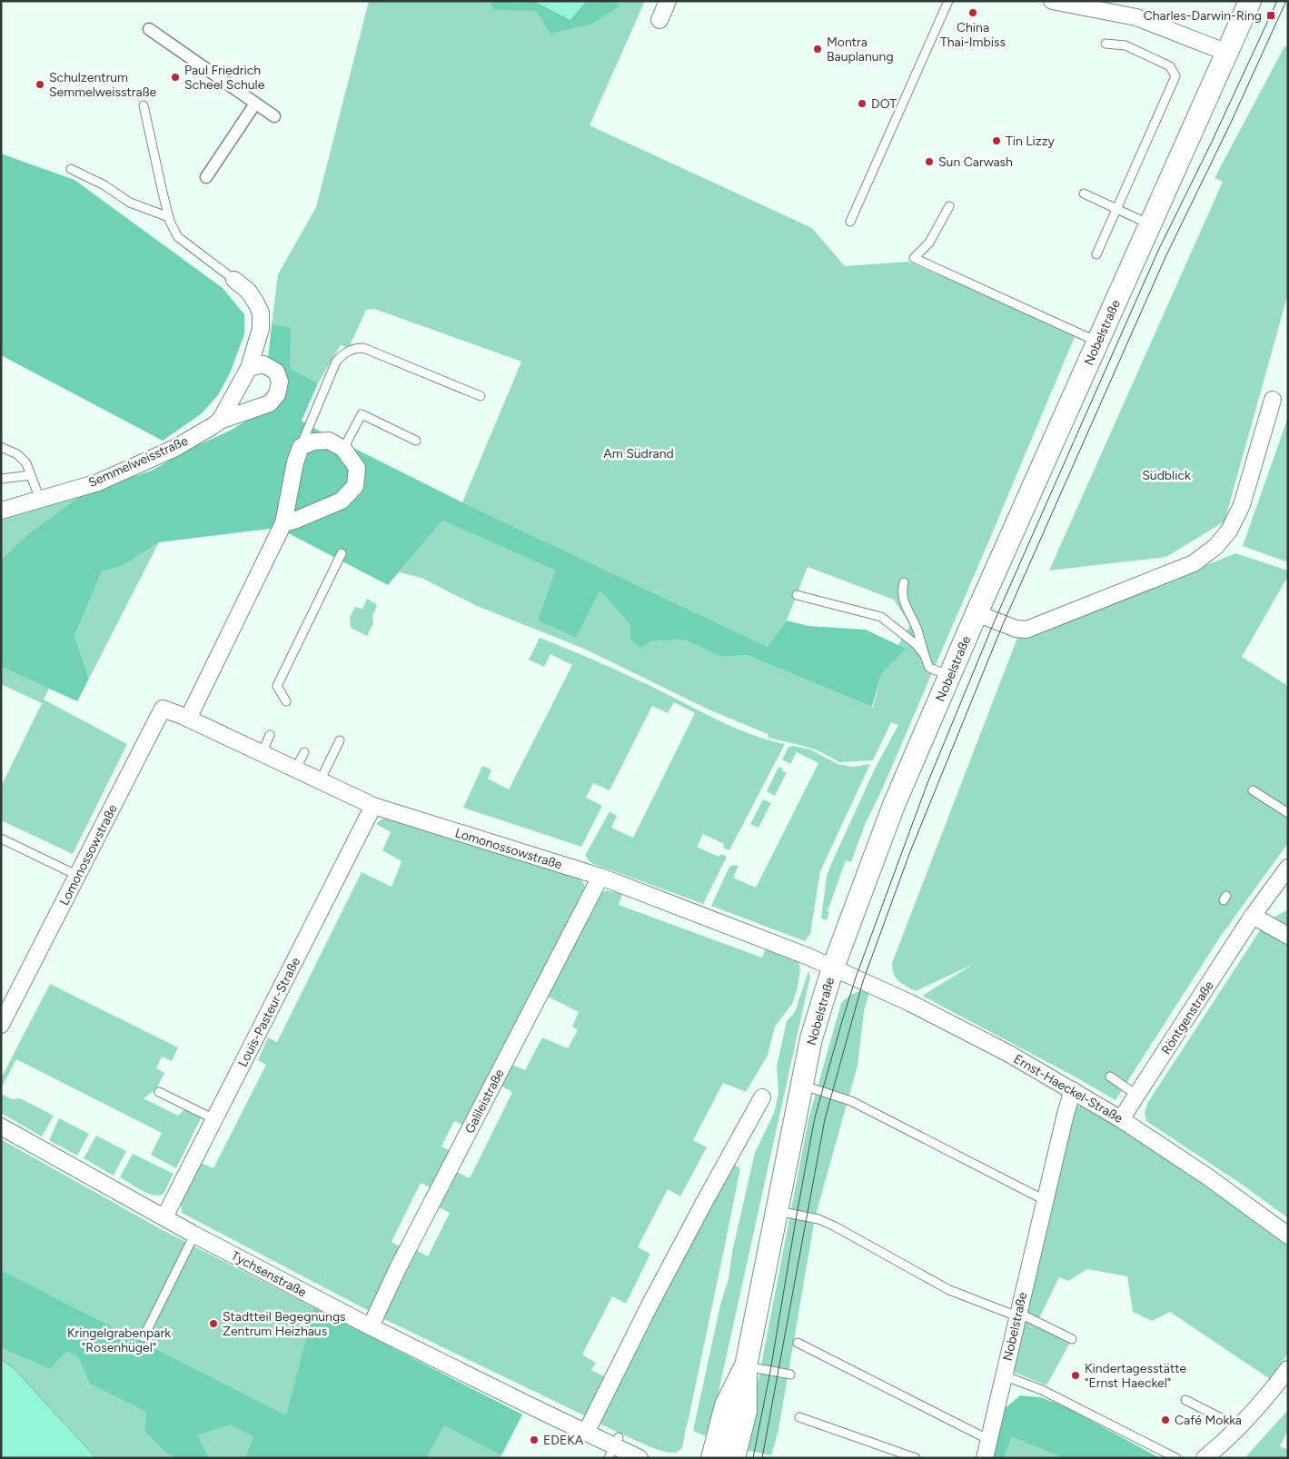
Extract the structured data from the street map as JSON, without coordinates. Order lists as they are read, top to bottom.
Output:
{
  "streets": {
    "main road": ["Nobelstraße"],
    "street": [
      "Semmelweisstraße",
      "Lomonossowstraße",
      "Louis-Pasteur-Straße",
      "Röntgenstraße",
      "Ernst-Haeckel-Straße",
      "Galileistraße",
      "Tychsenstraße"
    ]
  },
  "crossings": [
    ["Nobelstraße", "Lomonossowstraße"],
    ["Nobelstraße", "Ernst-Haeckel-Straße"],
    ["Lomonossowstraße", "Louis-Pasteur-Straße"],
    ["Lomonossowstraße", "Ernst-Haeckel-Straße"],
    ["Lomonossowstraße", "Galileistraße"],
    ["Louis-Pasteur-Straße", "Tychsenstraße"],
    ["Röntgenstraße", "Ernst-Haeckel-Straße"],
    ["Galileistraße", "Tychsenstraße"]
  ],
  "parks": ["Am Südrand", "Südblick", "Kringelgrabenpark \"Rosenhügel\""],
  "places": {
    "other": [
      "China Thai-Imbiss",
      "Montra Bauplanung",
      "Paul Friedrich Scheel Schule",
      "Schulzentrum Semmelweisstraße",
      "DOT",
      "Tin Lizzy",
      "Sun Carwash",
      "Stadtteil Begegnungs Zentrum Heizhaus",
      "Kindertagesstätte \"Ernst Haeckel\"",
      "Café Mokka",
      "EDEKA"
    ],
    "transit": ["Charles-Darwin-Ring"]
  }
}
